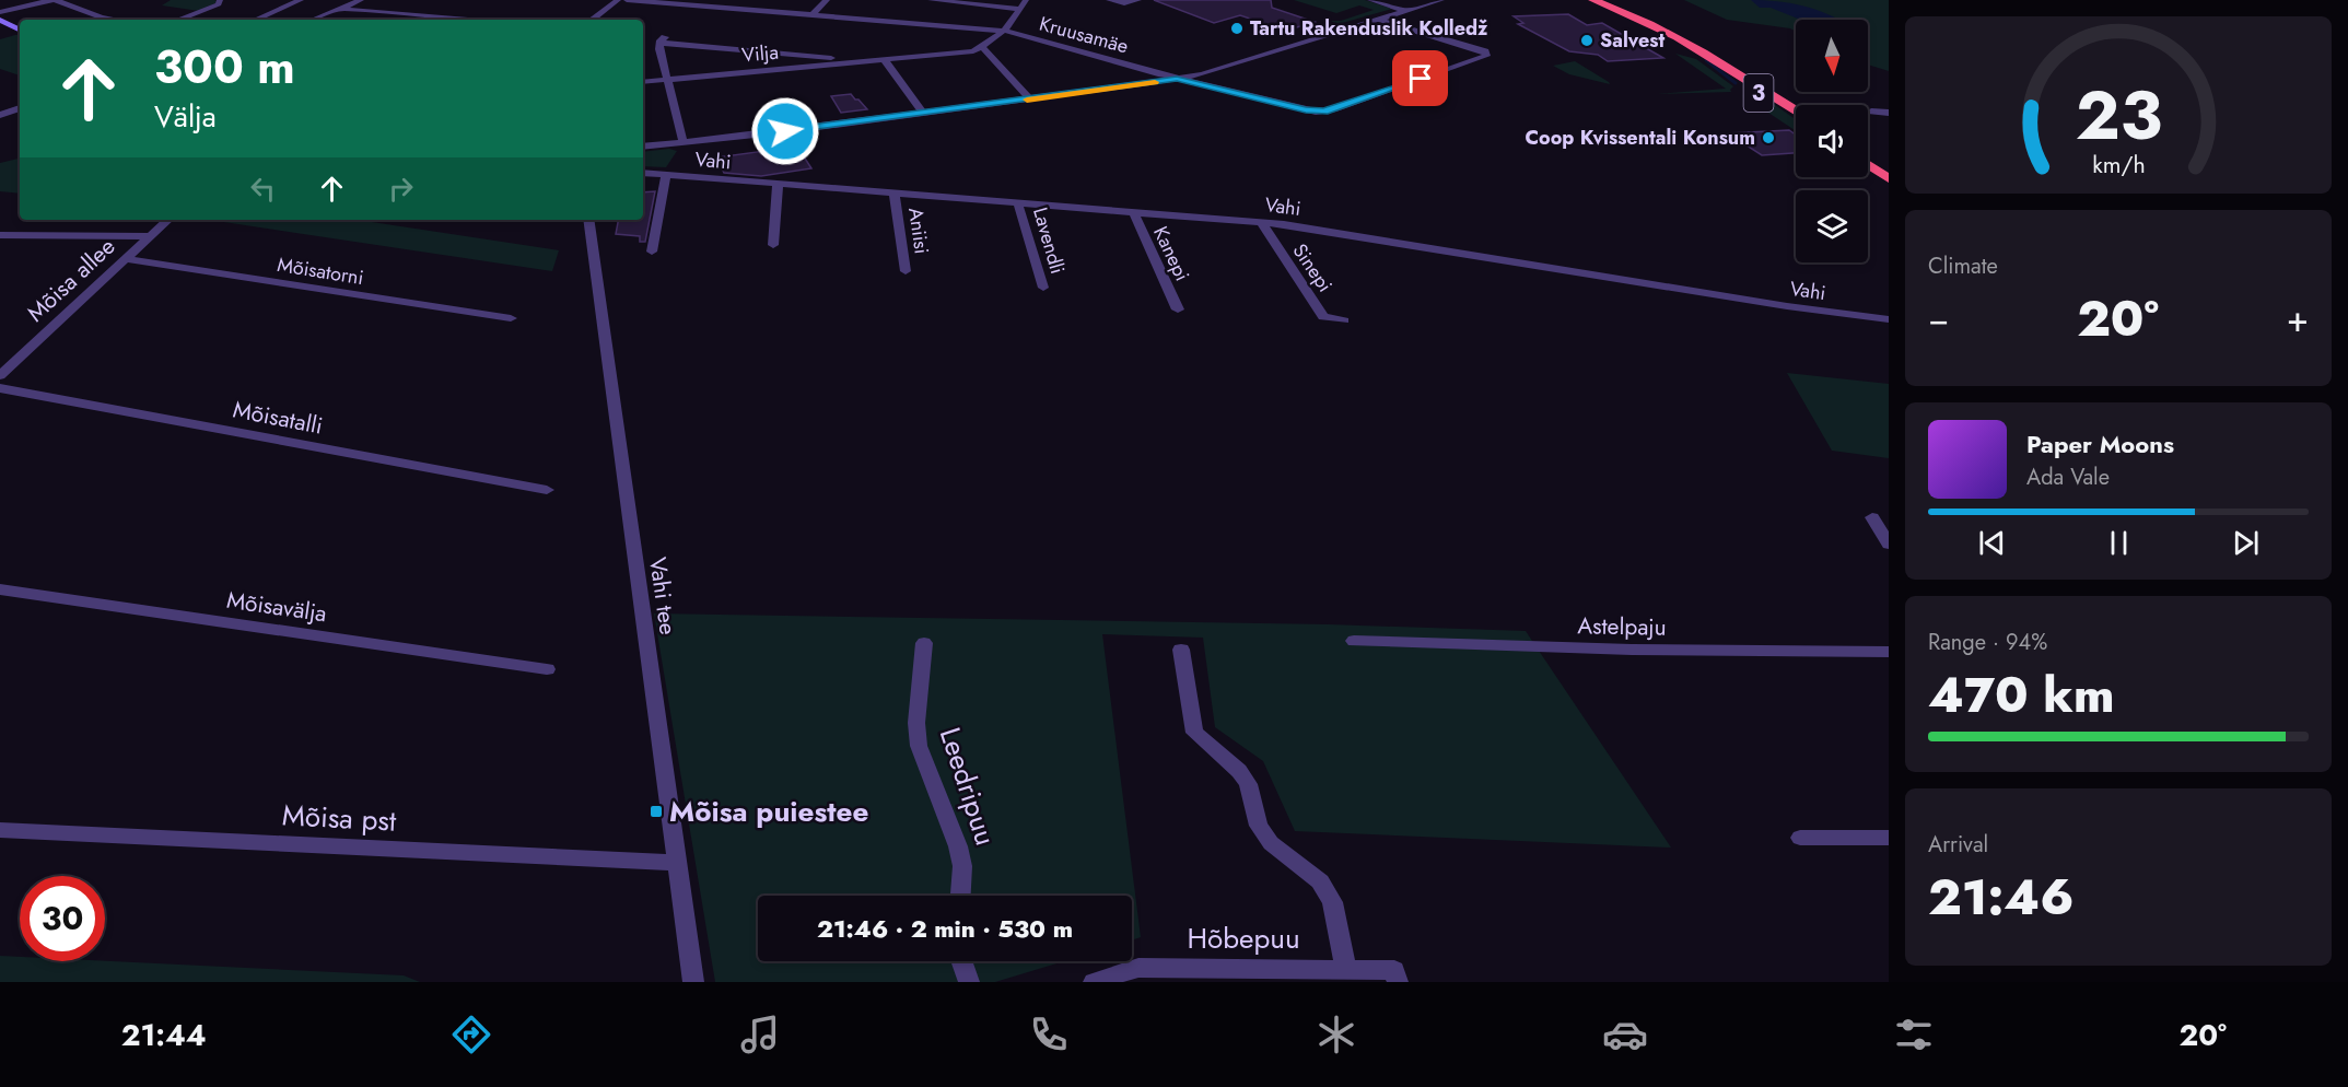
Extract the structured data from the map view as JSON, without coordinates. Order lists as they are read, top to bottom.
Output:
{
  "streets": {
    "highway": ["3"],
    "street": [
      "Kruusamäe",
      "Vilja",
      "Vahi",
      "Aniisi",
      "Lavendli",
      "Kanepi",
      "Sinepi",
      "Mõisatorni",
      "Mõisa allee",
      "Mõisatalli",
      "Vahi tee",
      "Mõisavälja",
      "Astelpaju",
      "Leedripuu",
      "Mõisa pst",
      "Hõbepuu"
    ]
  },
  "crossings": [
    ["Vahi", "Aniisi"],
    ["Vahi", "Lavendli"],
    ["Vahi", "Kanepi"],
    ["Vahi", "Sinepi"],
    ["Mõisatorni", "Mõisa allee"],
    ["Vahi tee", "Mõisa pst"]
  ],
  "places": {
    "other": ["Tartu Rakenduslik Kolledž", "Salvest", "Coop Kvissentali Konsum"],
    "transit": ["Mõisa puiestee"]
  },
  "north": "bottom",
  "page": {
    "turn": ["300 m", "Välja"],
    "tile": [
      "Climate",
      ["Range · 94%", "470 km"],
      ["Arrival", "21:46"]
    ],
    "heat": ["−", "20°", "+"],
    "song": ["Paper Moons", "Ada Vale"],
    "limit": "30",
    "trip": "21:46 · 2 min · 530 m",
    "tabs": ["21:44", "20°"],
    "gauge": ["23", "km/h"]
  }
}
